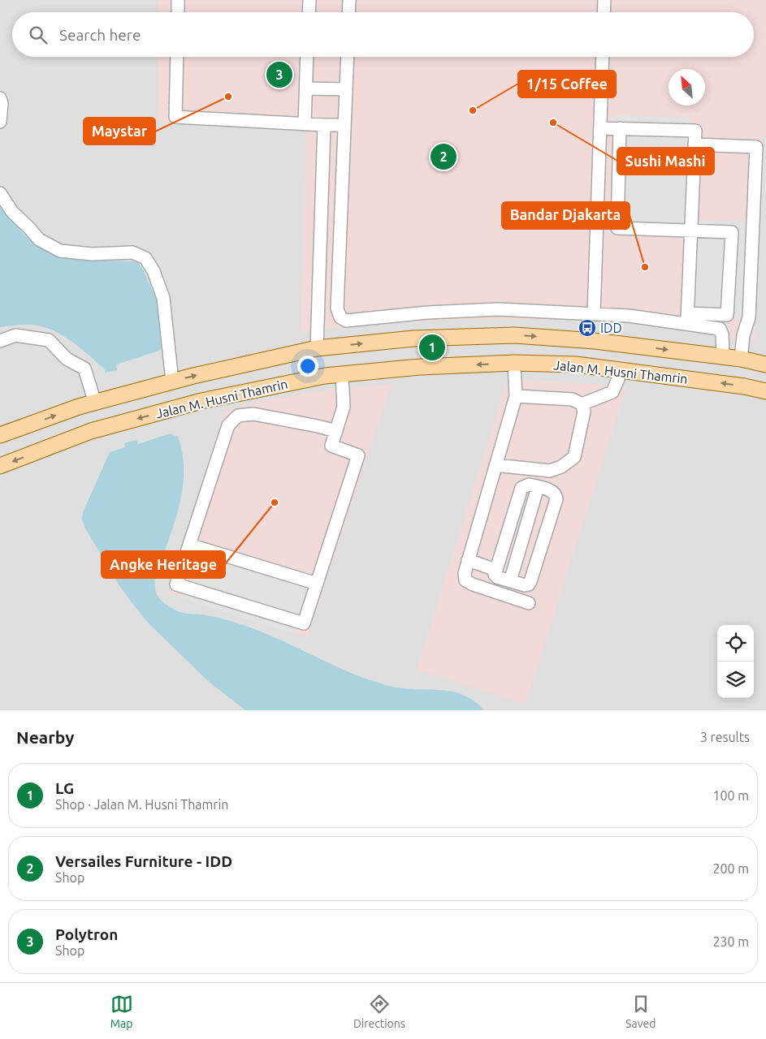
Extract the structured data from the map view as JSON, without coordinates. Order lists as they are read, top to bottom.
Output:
{
  "streets": {
    "main road": ["Jalan M. Husni Thamrin"]
  },
  "places": {
    "other": [
      "Maystar",
      "1/15 Coffee",
      "Sushi Mashi",
      "Bandar Djakarta",
      "Angke Heritage"
    ],
    "bus stop": ["IDD"]
  },
  "north": "top left",
  "page": {
    "search": "Search here",
    "pins": ["3", "2", "1"],
    "heading": ["Nearby", "3 results"],
    "list": [
      {
        "mark": "1",
        "name": "LG",
        "note": "Shop · Jalan M. Husni Thamrin",
        "value": "100 m"
      },
      {
        "mark": "2",
        "name": "Versailes Furniture - IDD",
        "note": "Shop",
        "value": "200 m"
      },
      {
        "mark": "3",
        "name": "Polytron",
        "note": "Shop",
        "value": "230 m"
      }
    ],
    "nav": ["Map", "Directions", "Saved"]
  }
}
